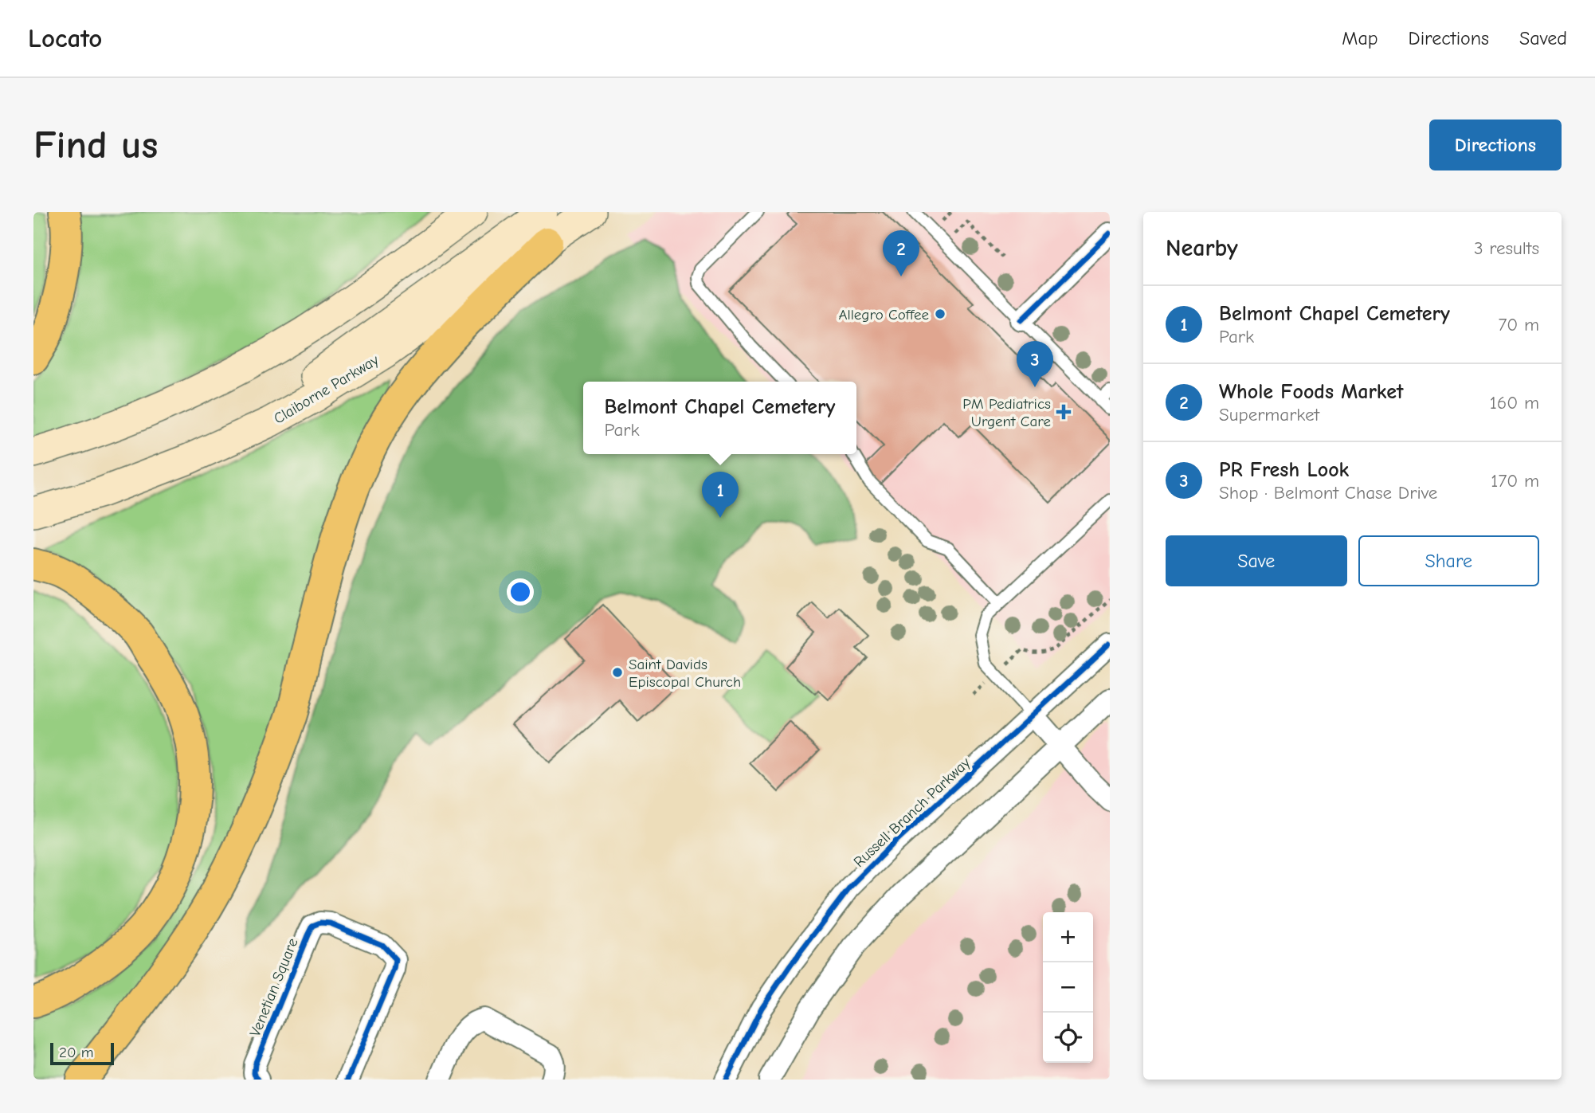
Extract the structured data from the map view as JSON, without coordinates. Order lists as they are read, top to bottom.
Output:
{
  "streets": {
    "main road": ["Claiborne Parkway"],
    "street": ["Russell Branch Parkway", "Venetian Square"]
  },
  "places": {
    "other": ["Allegro Coffee", "Saint Davids Episcopal Church"],
    "health": ["PM Pediatrics Urgent Care"]
  },
  "scale_bar": "20 m",
  "page": {
    "header": "Locato",
    "nav": ["Map", "Directions", "Saved"],
    "buttons": [
      "Directions",
      ["Save", "Share"]
    ],
    "title": "Find us",
    "heading": ["Nearby", "3 results"],
    "pins": ["2", "3", "1"],
    "list": [
      {
        "mark": "1",
        "name": "Belmont Chapel Cemetery",
        "note": "Park",
        "value": "70 m"
      },
      {
        "mark": "2",
        "name": "Whole Foods Market",
        "note": "Supermarket",
        "value": "160 m"
      },
      {
        "mark": "3",
        "name": "PR Fresh Look",
        "note": "Shop · Belmont Chase Drive",
        "value": "170 m"
      }
    ],
    "popup": ["Belmont Chapel Cemetery", "Park"],
    "map_buttons": ["+", "−"],
    "scale": "20 m"
  }
}
